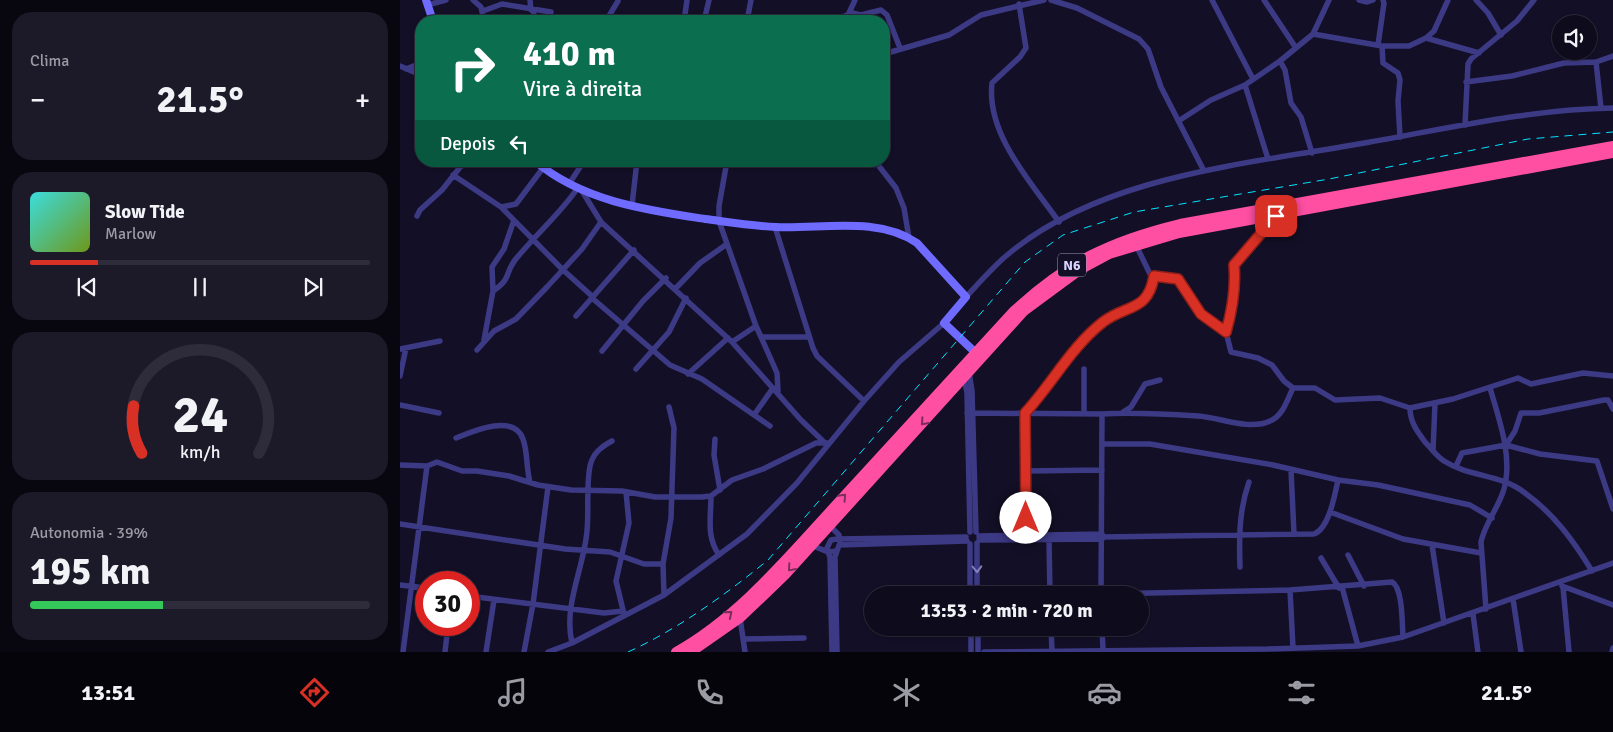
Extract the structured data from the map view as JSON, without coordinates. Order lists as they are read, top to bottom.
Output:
{
  "streets": {
    "highway": ["N6"]
  },
  "page": {
    "tile": [
      "Clima",
      ["Autonomia · 39%", "195 km"]
    ],
    "turn": ["410 m", "Vire à direita"],
    "heat": ["−", "21.5°", "+"],
    "then": "Depois",
    "song": ["Slow Tide", "Marlow"],
    "limit": "30",
    "trip": "13:53 · 2 min · 720 m",
    "tabs": ["13:51", "21.5°"],
    "gauge": ["24", "km/h"]
  }
}
